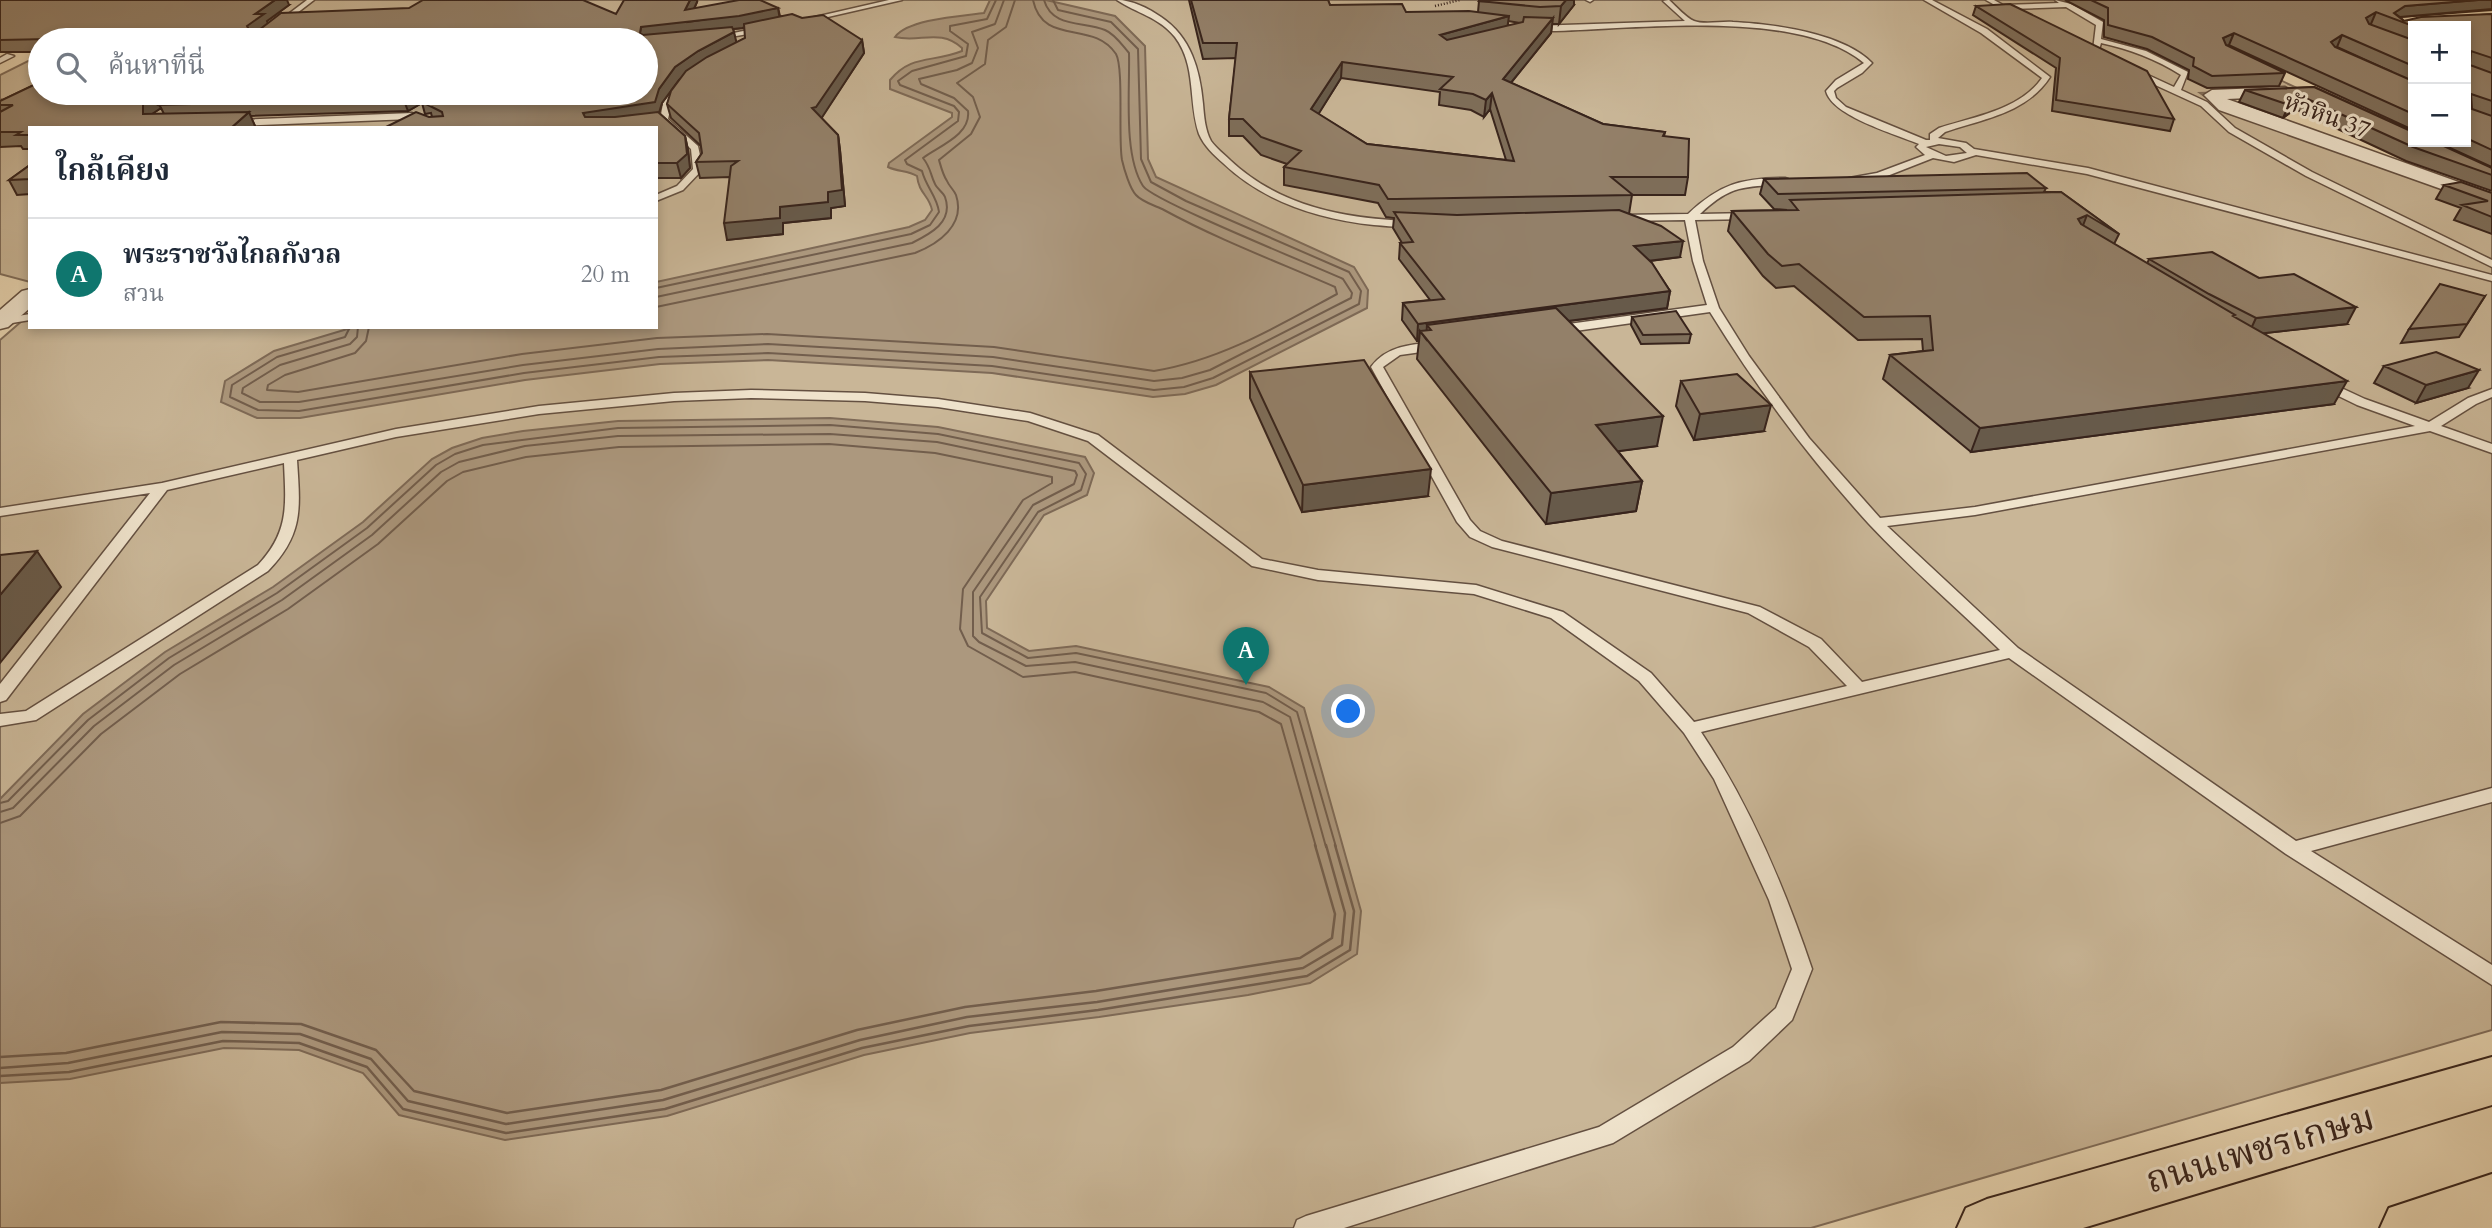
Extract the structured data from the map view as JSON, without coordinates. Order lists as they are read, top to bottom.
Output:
{
  "streets": {
    "main road": ["ถนนเพชรเกษม"],
    "street": ["หัวหิน 37"]
  },
  "page": {
    "map_buttons": ["+", "−"],
    "search": "ค้นหาที่นี่",
    "heading": "ใกล้เคียง",
    "list": [
      {
        "mark": "A",
        "name": "พระราชวังไกลกังวล",
        "note": "สวน",
        "value": "20 m"
      }
    ],
    "pins": "A"
  }
}
